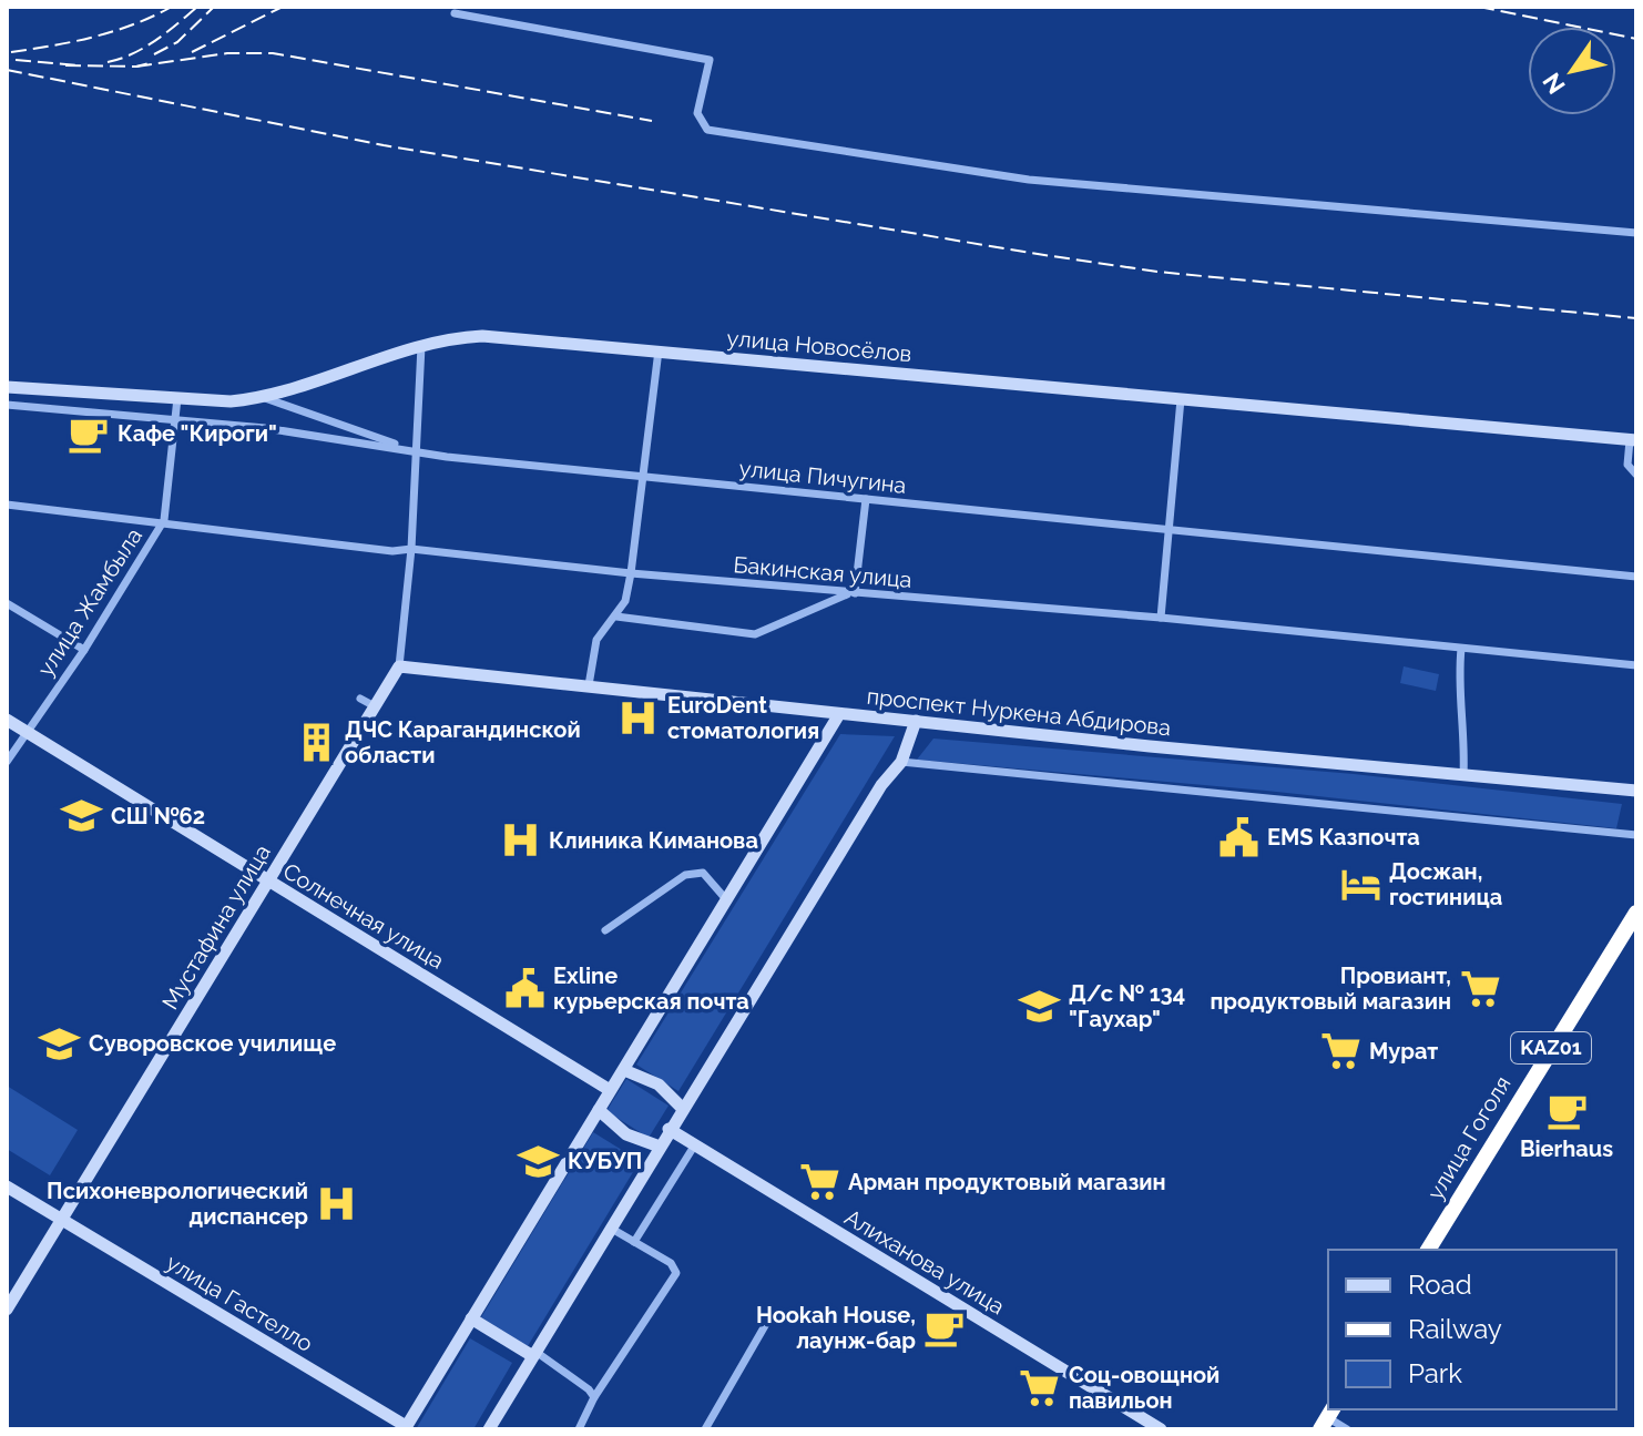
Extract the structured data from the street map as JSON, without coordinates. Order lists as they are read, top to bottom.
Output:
{
  "streets": {
    "highway": ["KАZ01", "улица Гоголя"],
    "main road": [
      "улица Новосёлов",
      "проспект Нуркена Абдирова",
      "Солнечная улица",
      "Мустафина улица",
      "Алиханова улица",
      "улица Гастелло"
    ],
    "street": ["улица Пичугина", "Бакинская улица", "улица Жамбыла"]
  },
  "crossings": [
    ["улица Новосёлов", "улица Жамбыла"],
    ["улица Новосёлов", "Мустафина улица"],
    ["улица Пичугина", "улица Жамбыла"],
    ["улица Пичугина", "Мустафина улица"],
    ["Бакинская улица", "улица Жамбыла"],
    ["Бакинская улица", "Мустафина улица"],
    ["улица Жамбыла", "Солнечная улица"],
    ["проспект Нуркена Абдирова", "Мустафина улица"],
    ["Солнечная улица", "Мустафина улица"],
    ["Мустафина улица", "улица Гастелло"]
  ],
  "places": {
    "cafe": ["Кафе \"Кироги\"", "Bierhaus", "Hookah House, лаунж-бар"],
    "hospital": ["EuroDent стоматология", "Клиника Киманова", "Психоневрологический диспансер"],
    "building": ["ДЧС Карагандинской области"],
    "school or university": [
      "СШ №62",
      "Д/с № 134 \"Гаухар\"",
      "Суворовское училище",
      "КУБУП"
    ],
    "public building": ["EMS Казпочта", "Exline курьерская почта"],
    "hotel": ["Досжан, гостиница"],
    "supermarket": [
      "Провиант, продуктовый магазин",
      "Мурат",
      "Арман продуктовый магазин",
      "Соц-овощной павильон"
    ]
  },
  "legend": ["Road", "Railway", "Park"],
  "north": "bottom left"
}
